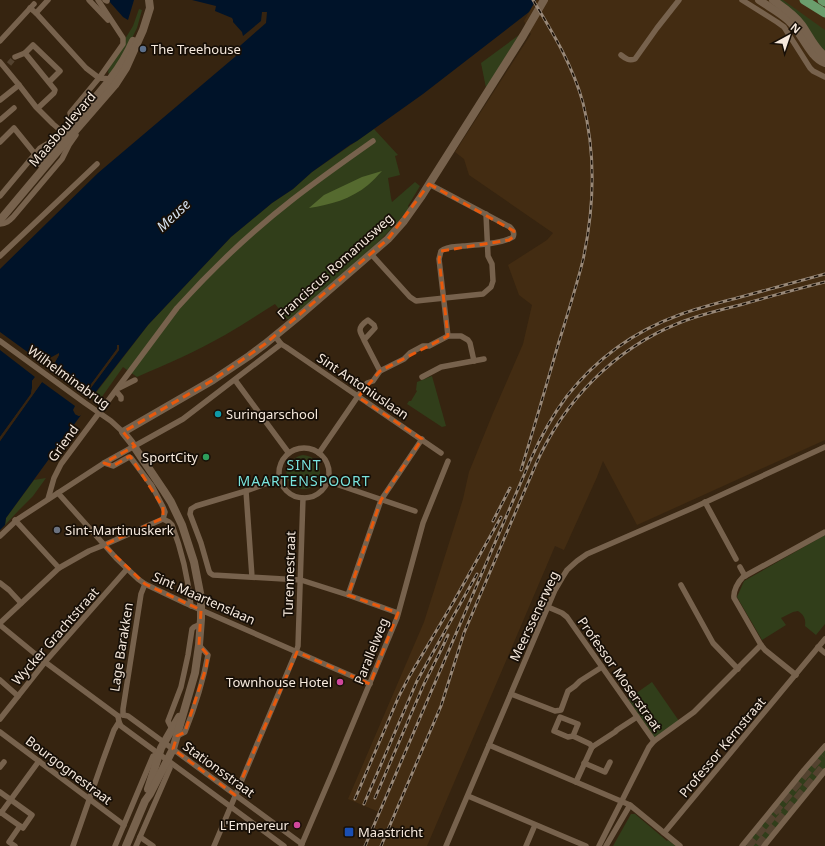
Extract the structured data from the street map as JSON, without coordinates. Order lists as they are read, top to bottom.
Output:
{
  "streets": {
    "street": [
      "Maasboulevard",
      "Franciscus Romanusweg",
      "Wilhelminabrug",
      "Sint Antoniuslaan",
      "Griend",
      "Turennestraat",
      "Sint Maartenslaan",
      "Meerssenerweg",
      "Wycker Grachtstraat",
      "Lage Barakken",
      "Parallelweg",
      "Professor Moserstraat",
      "Professor Kernstraat",
      "Stationsstraat",
      "Bourgognestraat"
    ]
  },
  "crossings": [
    ["Franciscus Romanusweg", "Wilhelminabrug"],
    ["Franciscus Romanusweg", "Sint Antoniuslaan"],
    ["Turennestraat", "Sint Maartenslaan"],
    ["Turennestraat", "Stationsstraat"],
    ["Sint Maartenslaan", "Wycker Grachtstraat"],
    ["Sint Maartenslaan", "Lage Barakken"],
    ["Sint Maartenslaan", "Parallelweg"],
    ["Meerssenerweg", "Professor Moserstraat"],
    ["Lage Barakken", "Stationsstraat"],
    ["Lage Barakken", "Bourgognestraat"],
    ["Parallelweg", "Stationsstraat"]
  ],
  "districts": ["SINT MAARTENSPOORT"],
  "water": ["Meuse"],
  "places": {
    "other": [
      "The Treehouse",
      "Suringarschool",
      "SportCity",
      "Sint-Martinuskerk",
      "Townhouse Hotel",
      "L'Empereur"
    ],
    "transit": ["Maastricht"]
  },
  "north": "top right"
}
